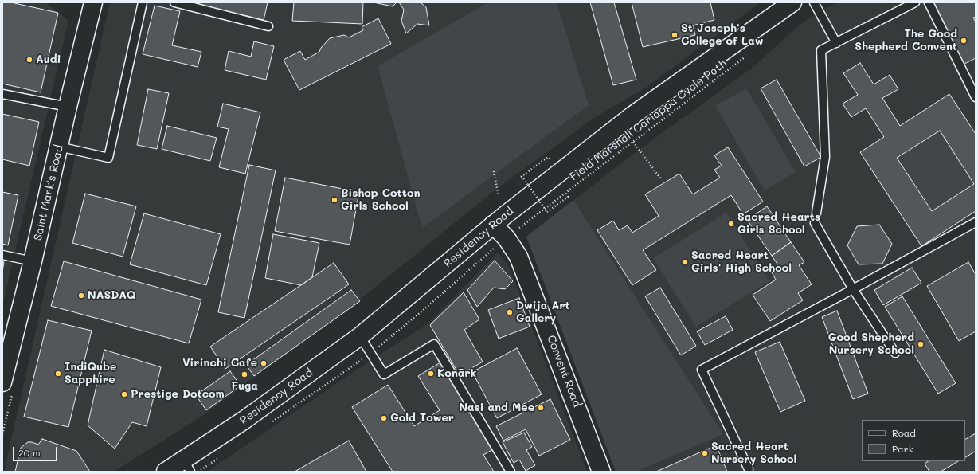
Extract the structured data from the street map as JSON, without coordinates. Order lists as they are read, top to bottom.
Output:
{
  "streets": {
    "main road": ["Saint Mark's Road", "Residency Road", "Convent Road"],
    "path": ["Field Marshall Cariappa Cycle Path"]
  },
  "crossings": [
    ["Residency Road", "Convent Road"]
  ],
  "places": [
    "St Joseph's College of Law",
    "The Good Shepherd Convent",
    "Audi",
    "Bishop Cotton Girls School",
    "Sacred Hearts Girls School",
    "Sacred Heart Girls' High School",
    "NASDAQ",
    "Dwija Art Gallery",
    "Good Shepherd Nursery School",
    "Virinchi Cafe",
    "IndiQube Sapphire",
    "Konārk",
    "Fuga",
    "Prestige Dotcom",
    "Nasi and Mee",
    "Gold Tower",
    "Sacred Heart Nursery School"
  ],
  "legend": ["Road", "Park"],
  "scale_bar": "20 m"
}
